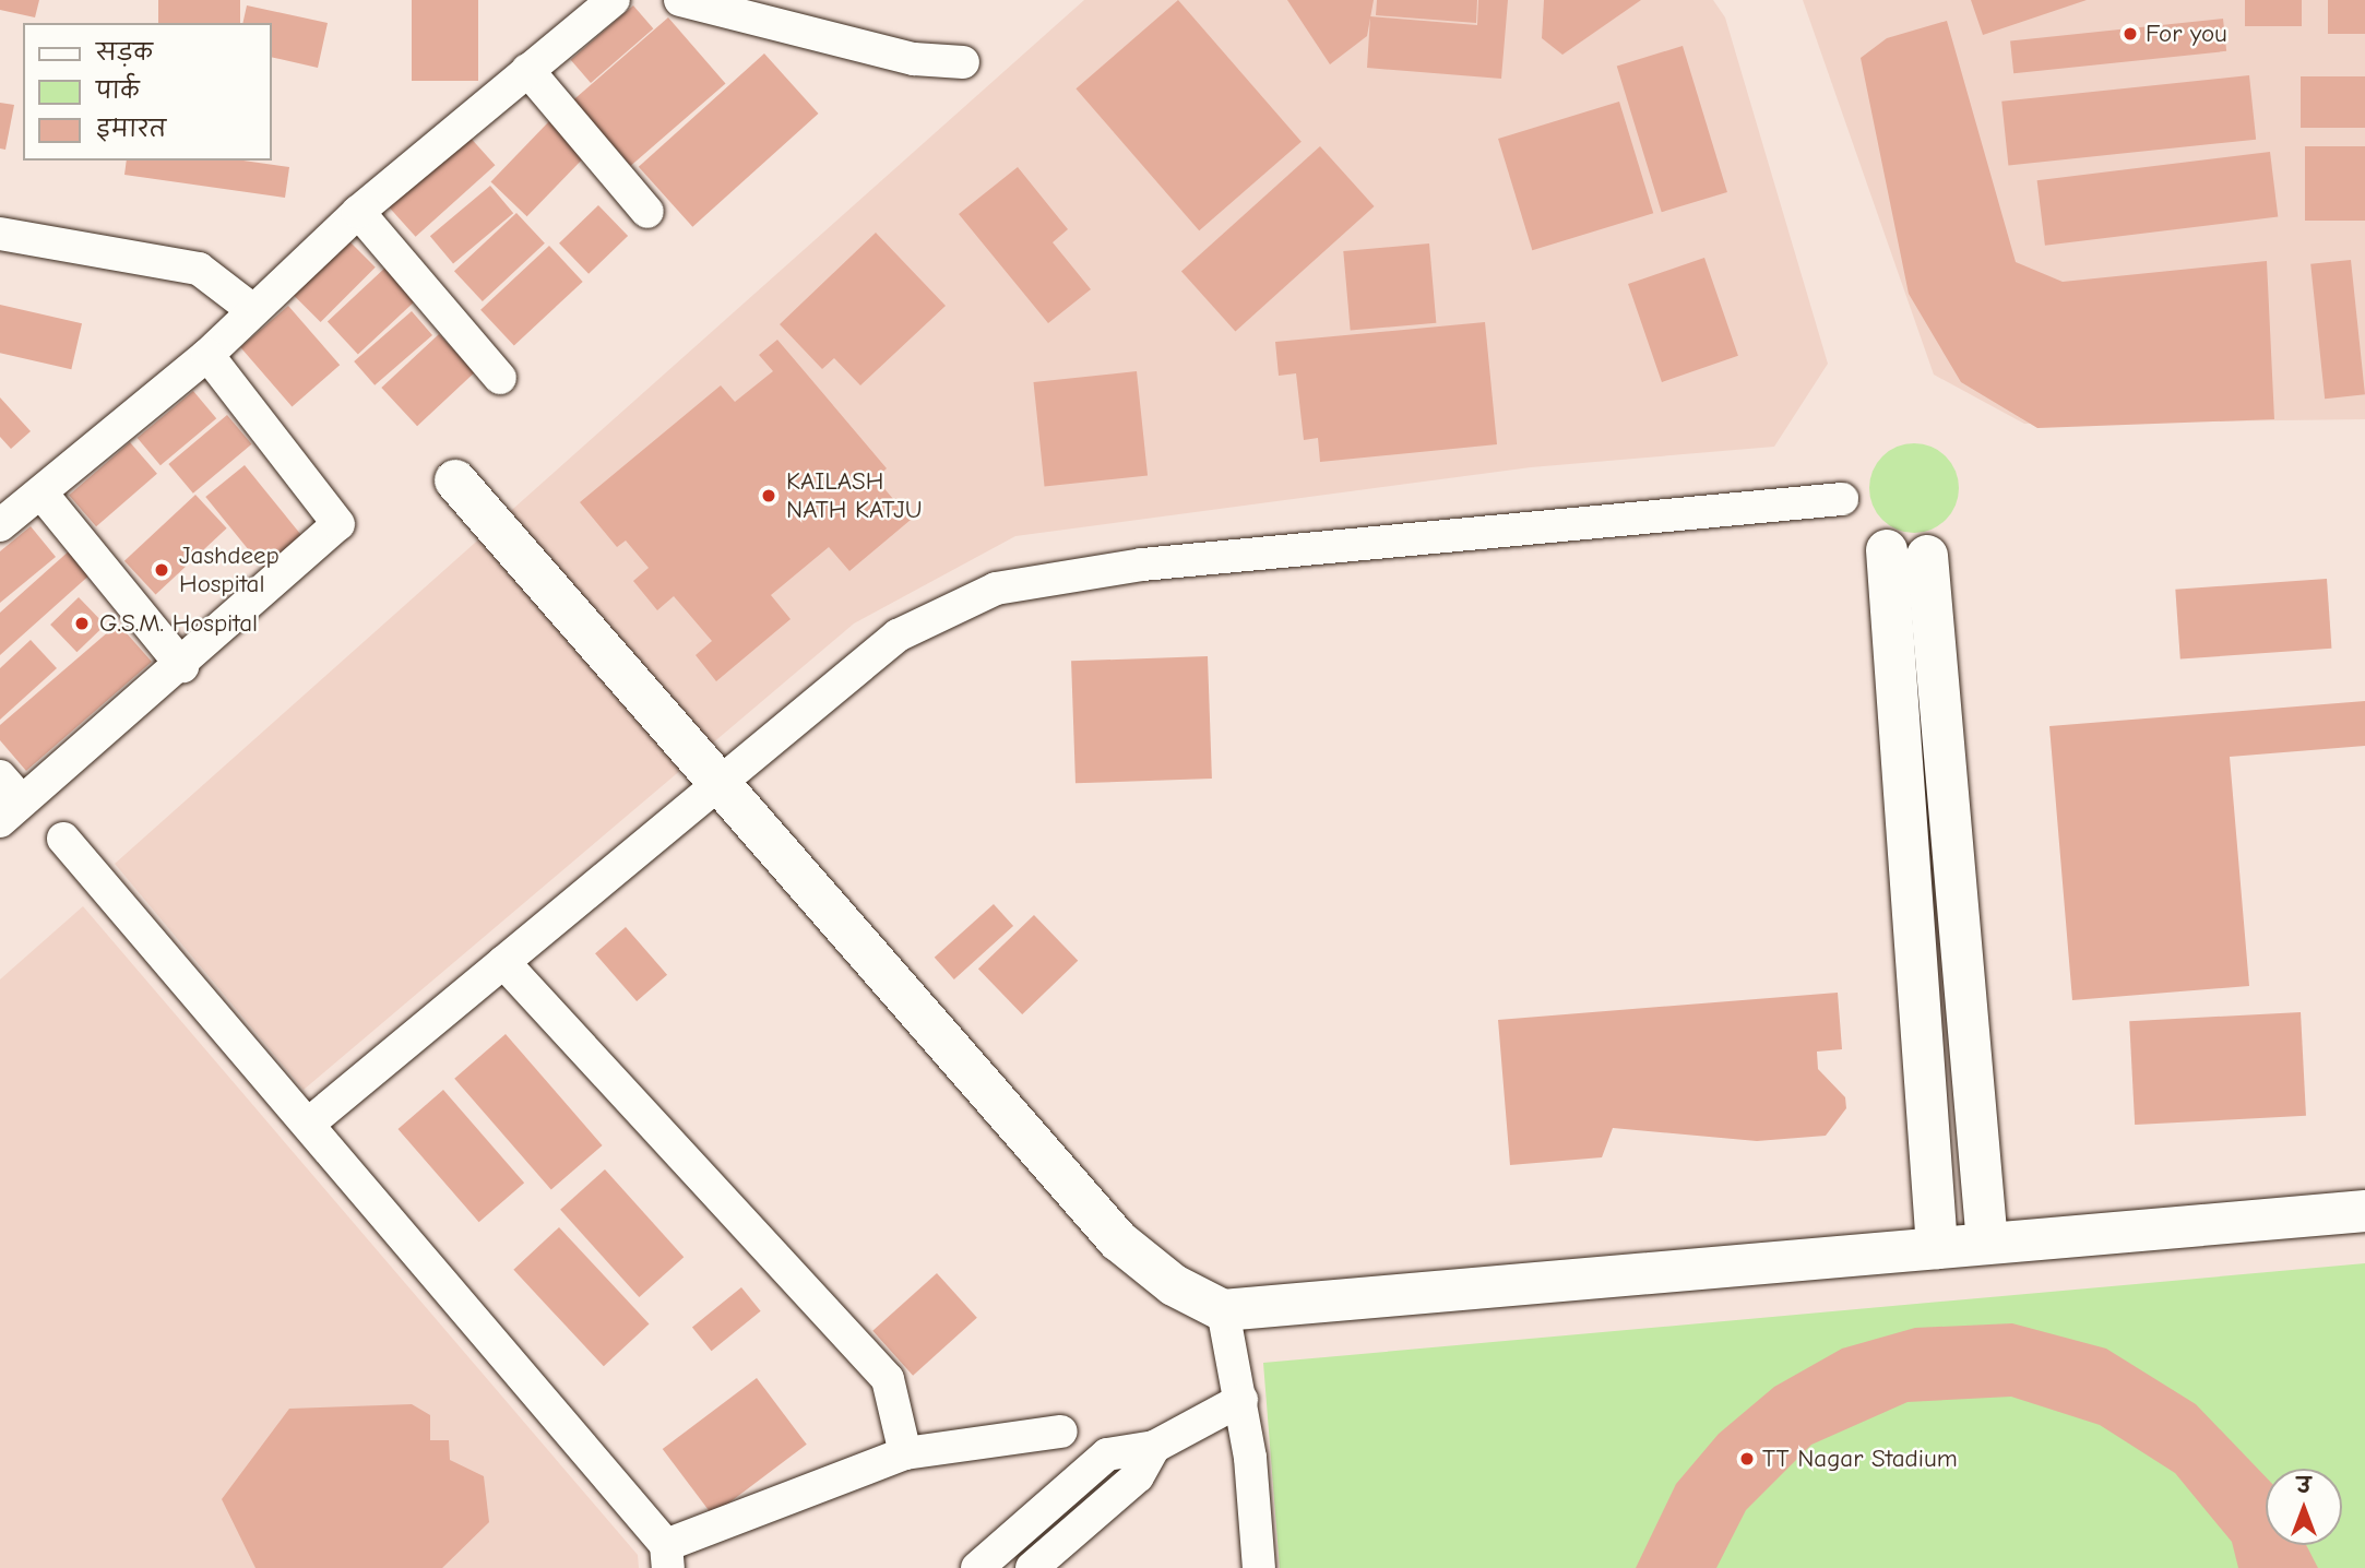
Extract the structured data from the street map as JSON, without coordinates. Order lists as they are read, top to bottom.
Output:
{
  "places": [
    "For you",
    "KAILASH NATH KATJU",
    "Jashdeep Hospital",
    "G.S.M. Hospital",
    "TT Nagar Stadium"
  ],
  "legend": ["सड़क", "पार्क", "इमारत"],
  "north": "top"
}
